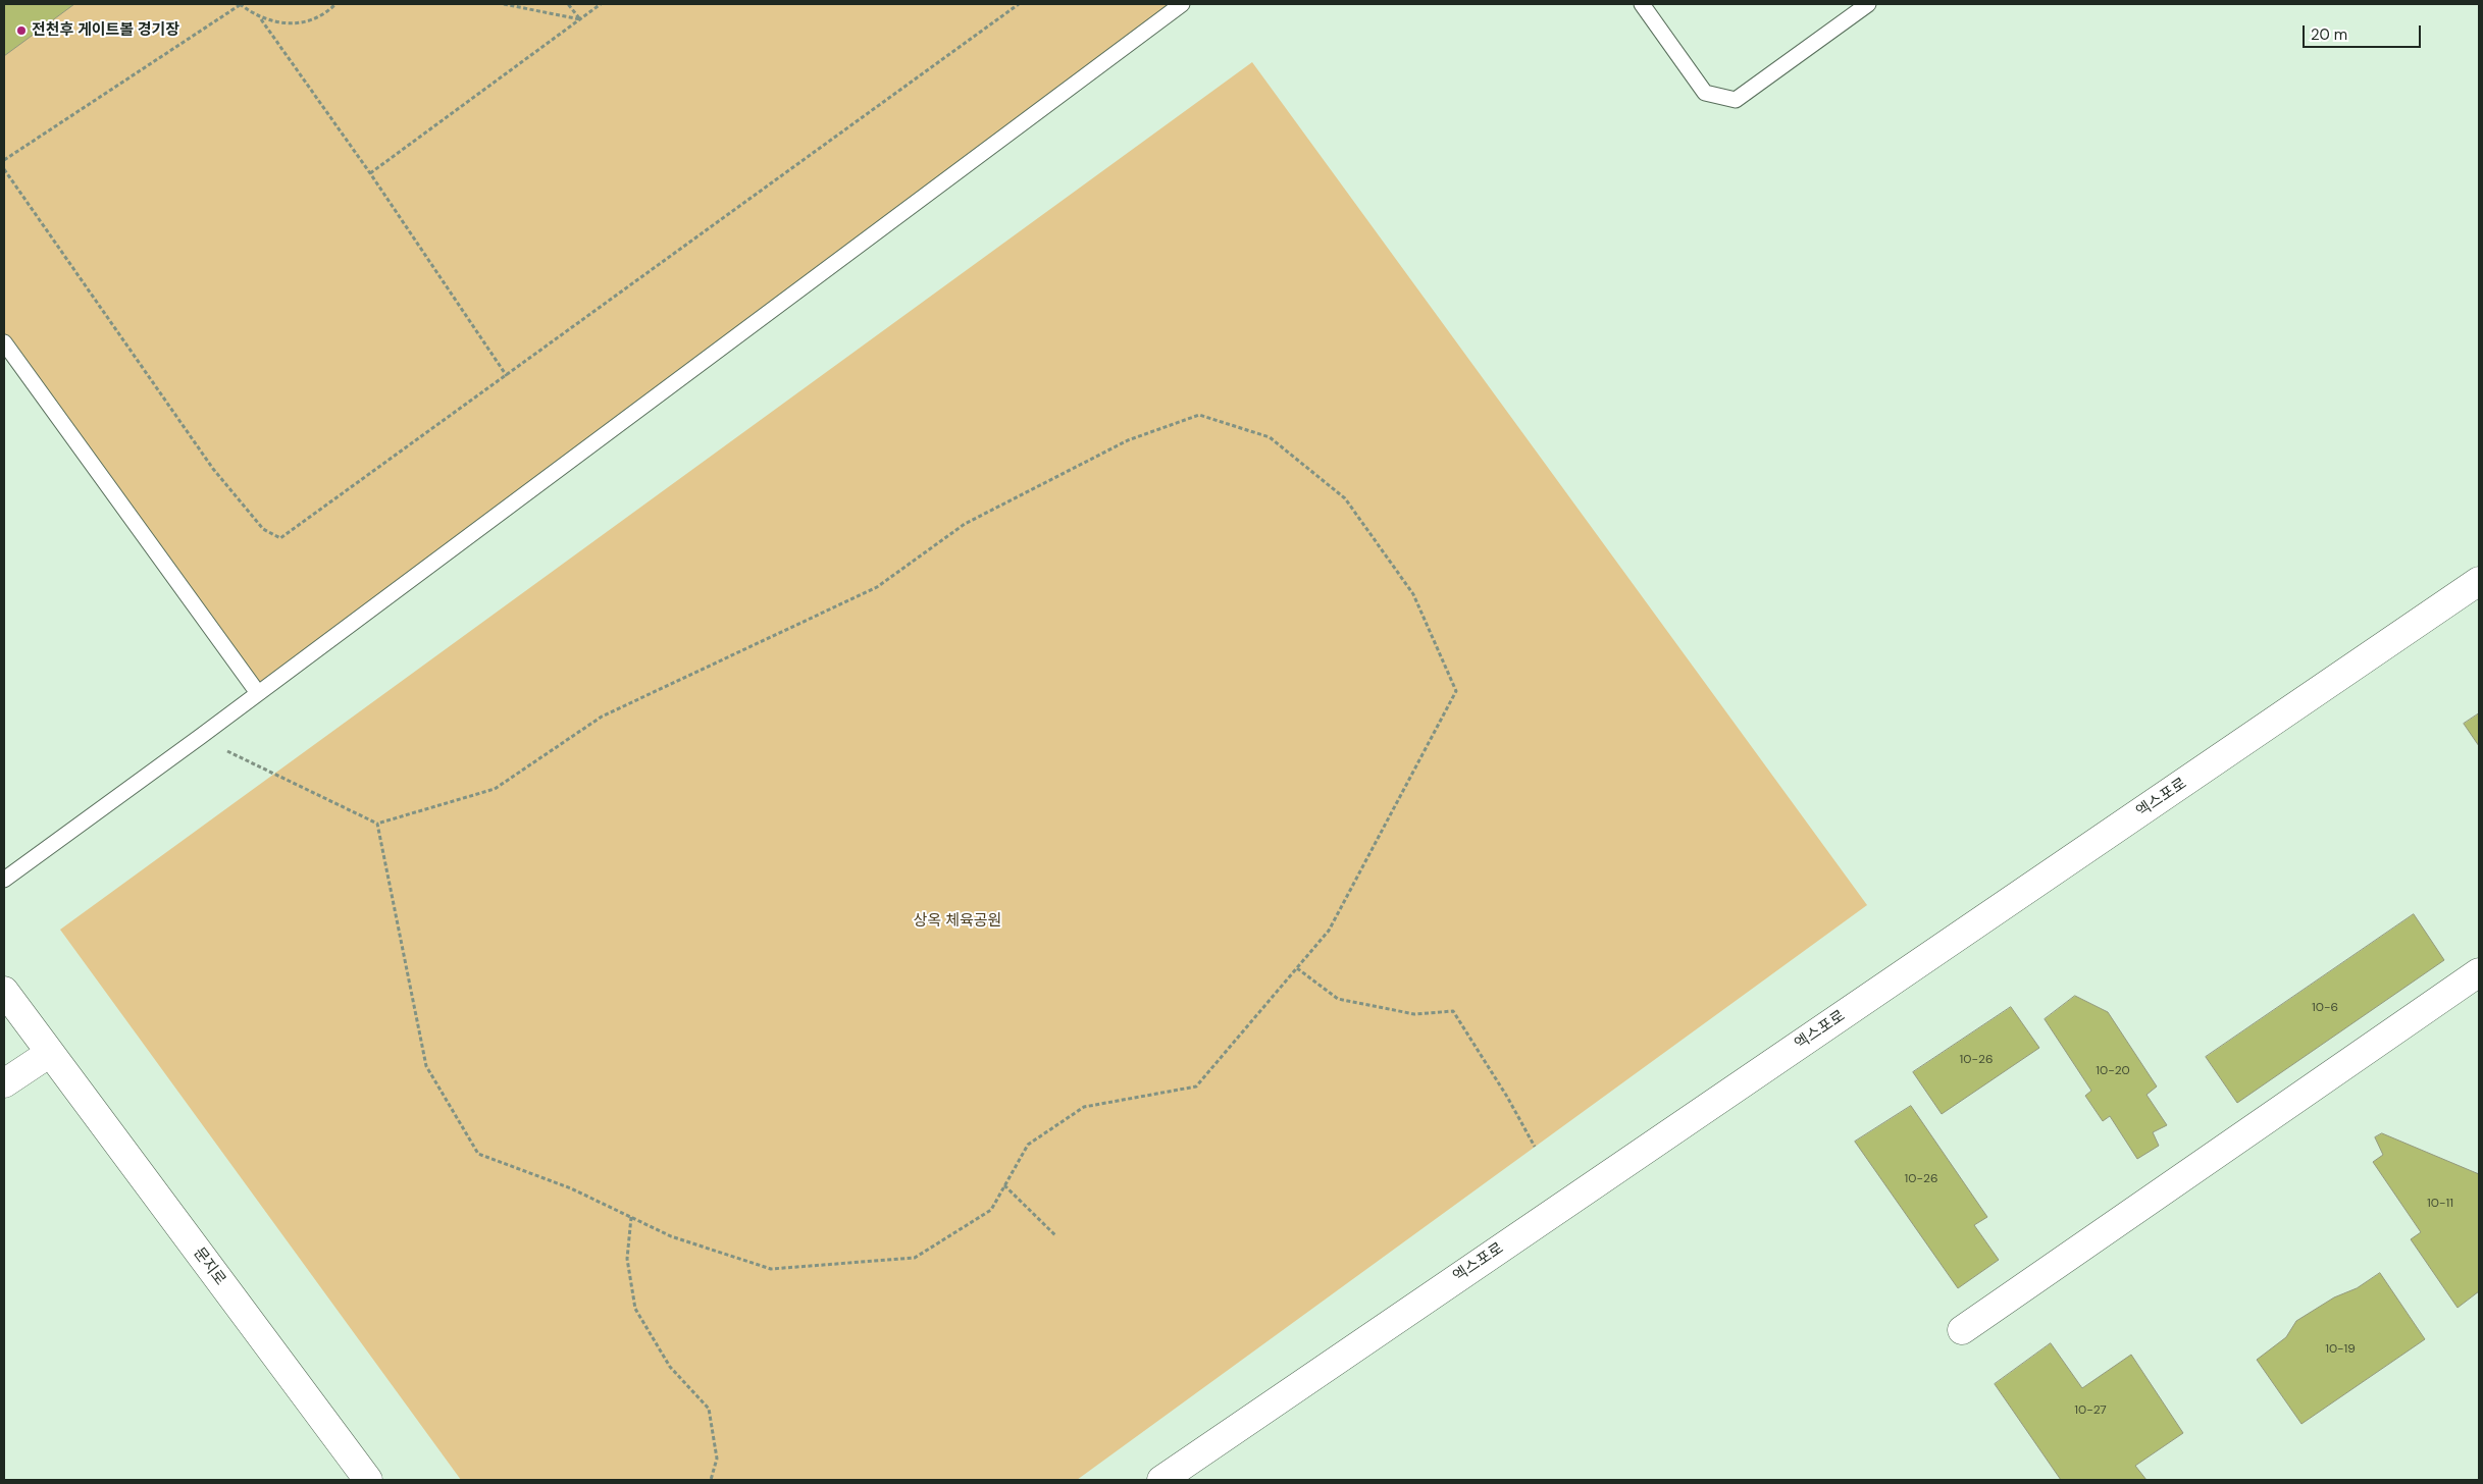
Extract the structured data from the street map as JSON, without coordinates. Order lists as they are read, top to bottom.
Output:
{
  "streets": {
    "main road": ["엑스포로", "문지로"]
  },
  "parks": ["상옥 체육공원"],
  "places": ["전천후 게이트볼 경기장"],
  "house_numbers": [
    "10-6",
    "10-26",
    "10-20",
    "10-26",
    "10-11",
    "10-19",
    "10-27"
  ],
  "scale_bar": "20 m"
}
